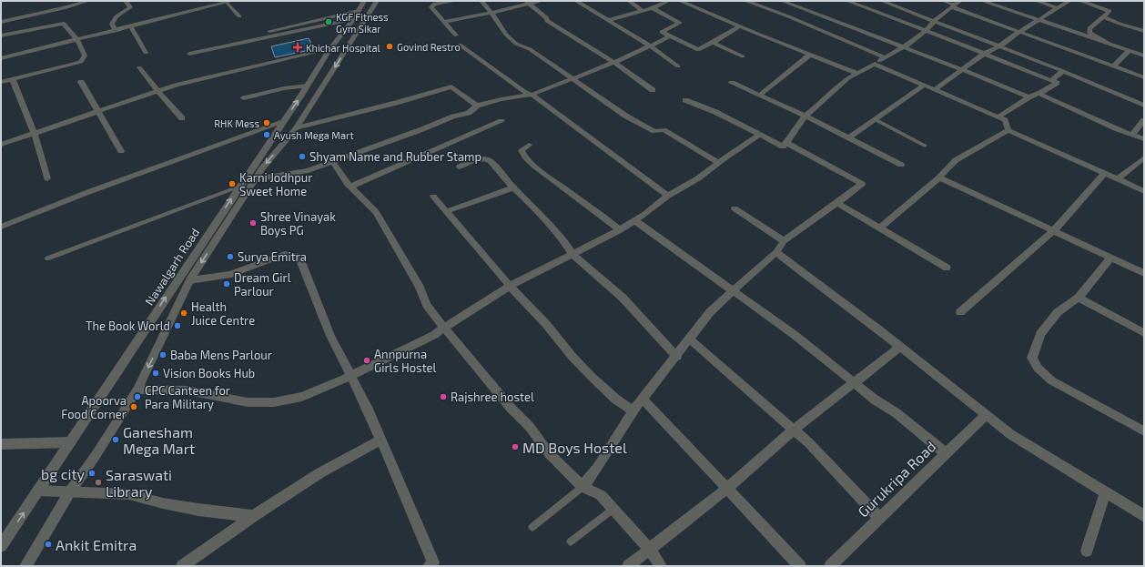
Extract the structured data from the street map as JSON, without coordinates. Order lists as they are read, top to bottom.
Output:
{
  "streets": {
    "street": ["Nawalgarh Road", "Gurukripa Road"]
  },
  "places": {
    "other": [
      "KGF Fitness Gym Sikar",
      "Govind Restro",
      "RHK Mess",
      "Ayush Mega Mart",
      "Shyam Name and Rubber Stamp",
      "Karni Jodhpur Sweet Home",
      "Shree Vinayak Boys PG",
      "Surya Emitra",
      "Dream Girl Parlour",
      "Health Juice Centre",
      "The Book World",
      "Baba Mens Parlour",
      "Annpurna Girls Hostel",
      "Vision Books Hub",
      "CPC Canteen for Para Military",
      "Rajshree hostel",
      "Apoorva Food Corner",
      "Ganesham Mega Mart",
      "MD Boys Hostel",
      "bg city",
      "Saraswati Library",
      "Ankit Emitra"
    ],
    "health": ["Khichar Hospital"]
  }
}
